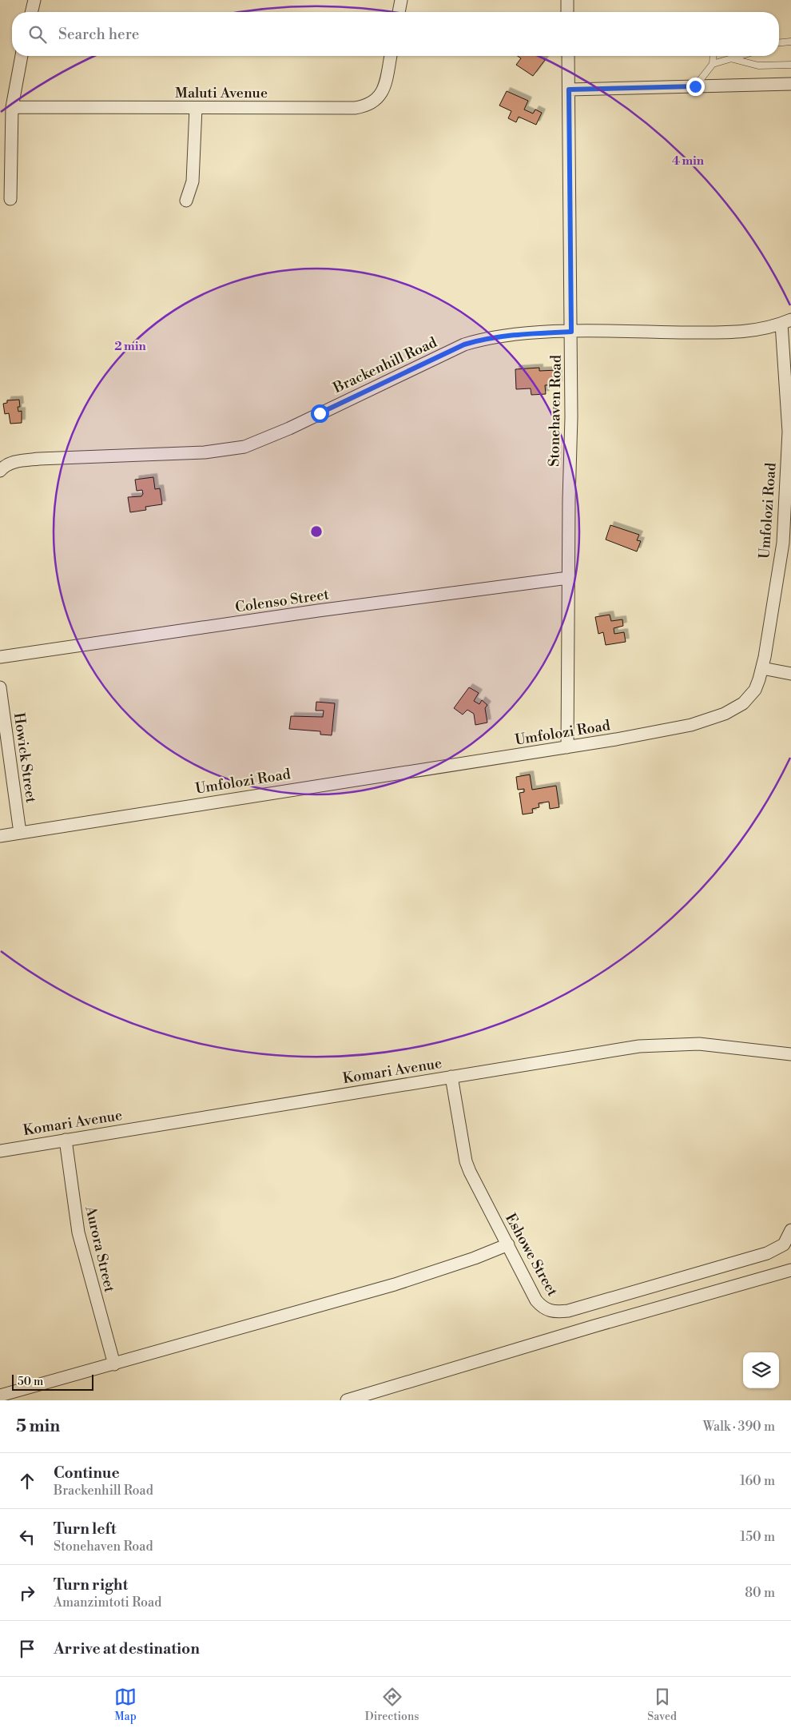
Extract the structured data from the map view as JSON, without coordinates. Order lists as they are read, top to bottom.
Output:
{
  "streets": {
    "street": [
      "Maluti Avenue",
      "Brackenhill Road",
      "Stonehaven Road",
      "Umfolozi Road",
      "Colenso Street",
      "Howick Street",
      "Komari Avenue",
      "Aurora Street",
      "Eshowe Street"
    ]
  },
  "crossings": [
    ["Brackenhill Road", "Stonehaven Road"],
    ["Brackenhill Road", "Umfolozi Road"],
    ["Stonehaven Road", "Umfolozi Road"],
    ["Stonehaven Road", "Colenso Street"],
    ["Umfolozi Road", "Howick Street"],
    ["Komari Avenue", "Aurora Street"],
    ["Komari Avenue", "Eshowe Street"]
  ],
  "scale_bar": "50 m",
  "page": {
    "search": "Search here",
    "scale": "50 m",
    "heading": ["5 min", "Walk · 390 m"],
    "list": [
      ["Continue", "Brackenhill Road", "160 m"],
      ["Turn left", "Stonehaven Road", "150 m"],
      ["Turn right", "Amanzimtoti Road", "80 m"],
      "Arrive at destination"
    ],
    "nav": ["Map", "Directions", "Saved"]
  },
  "rings": ["4 min", "2 min"]
}
